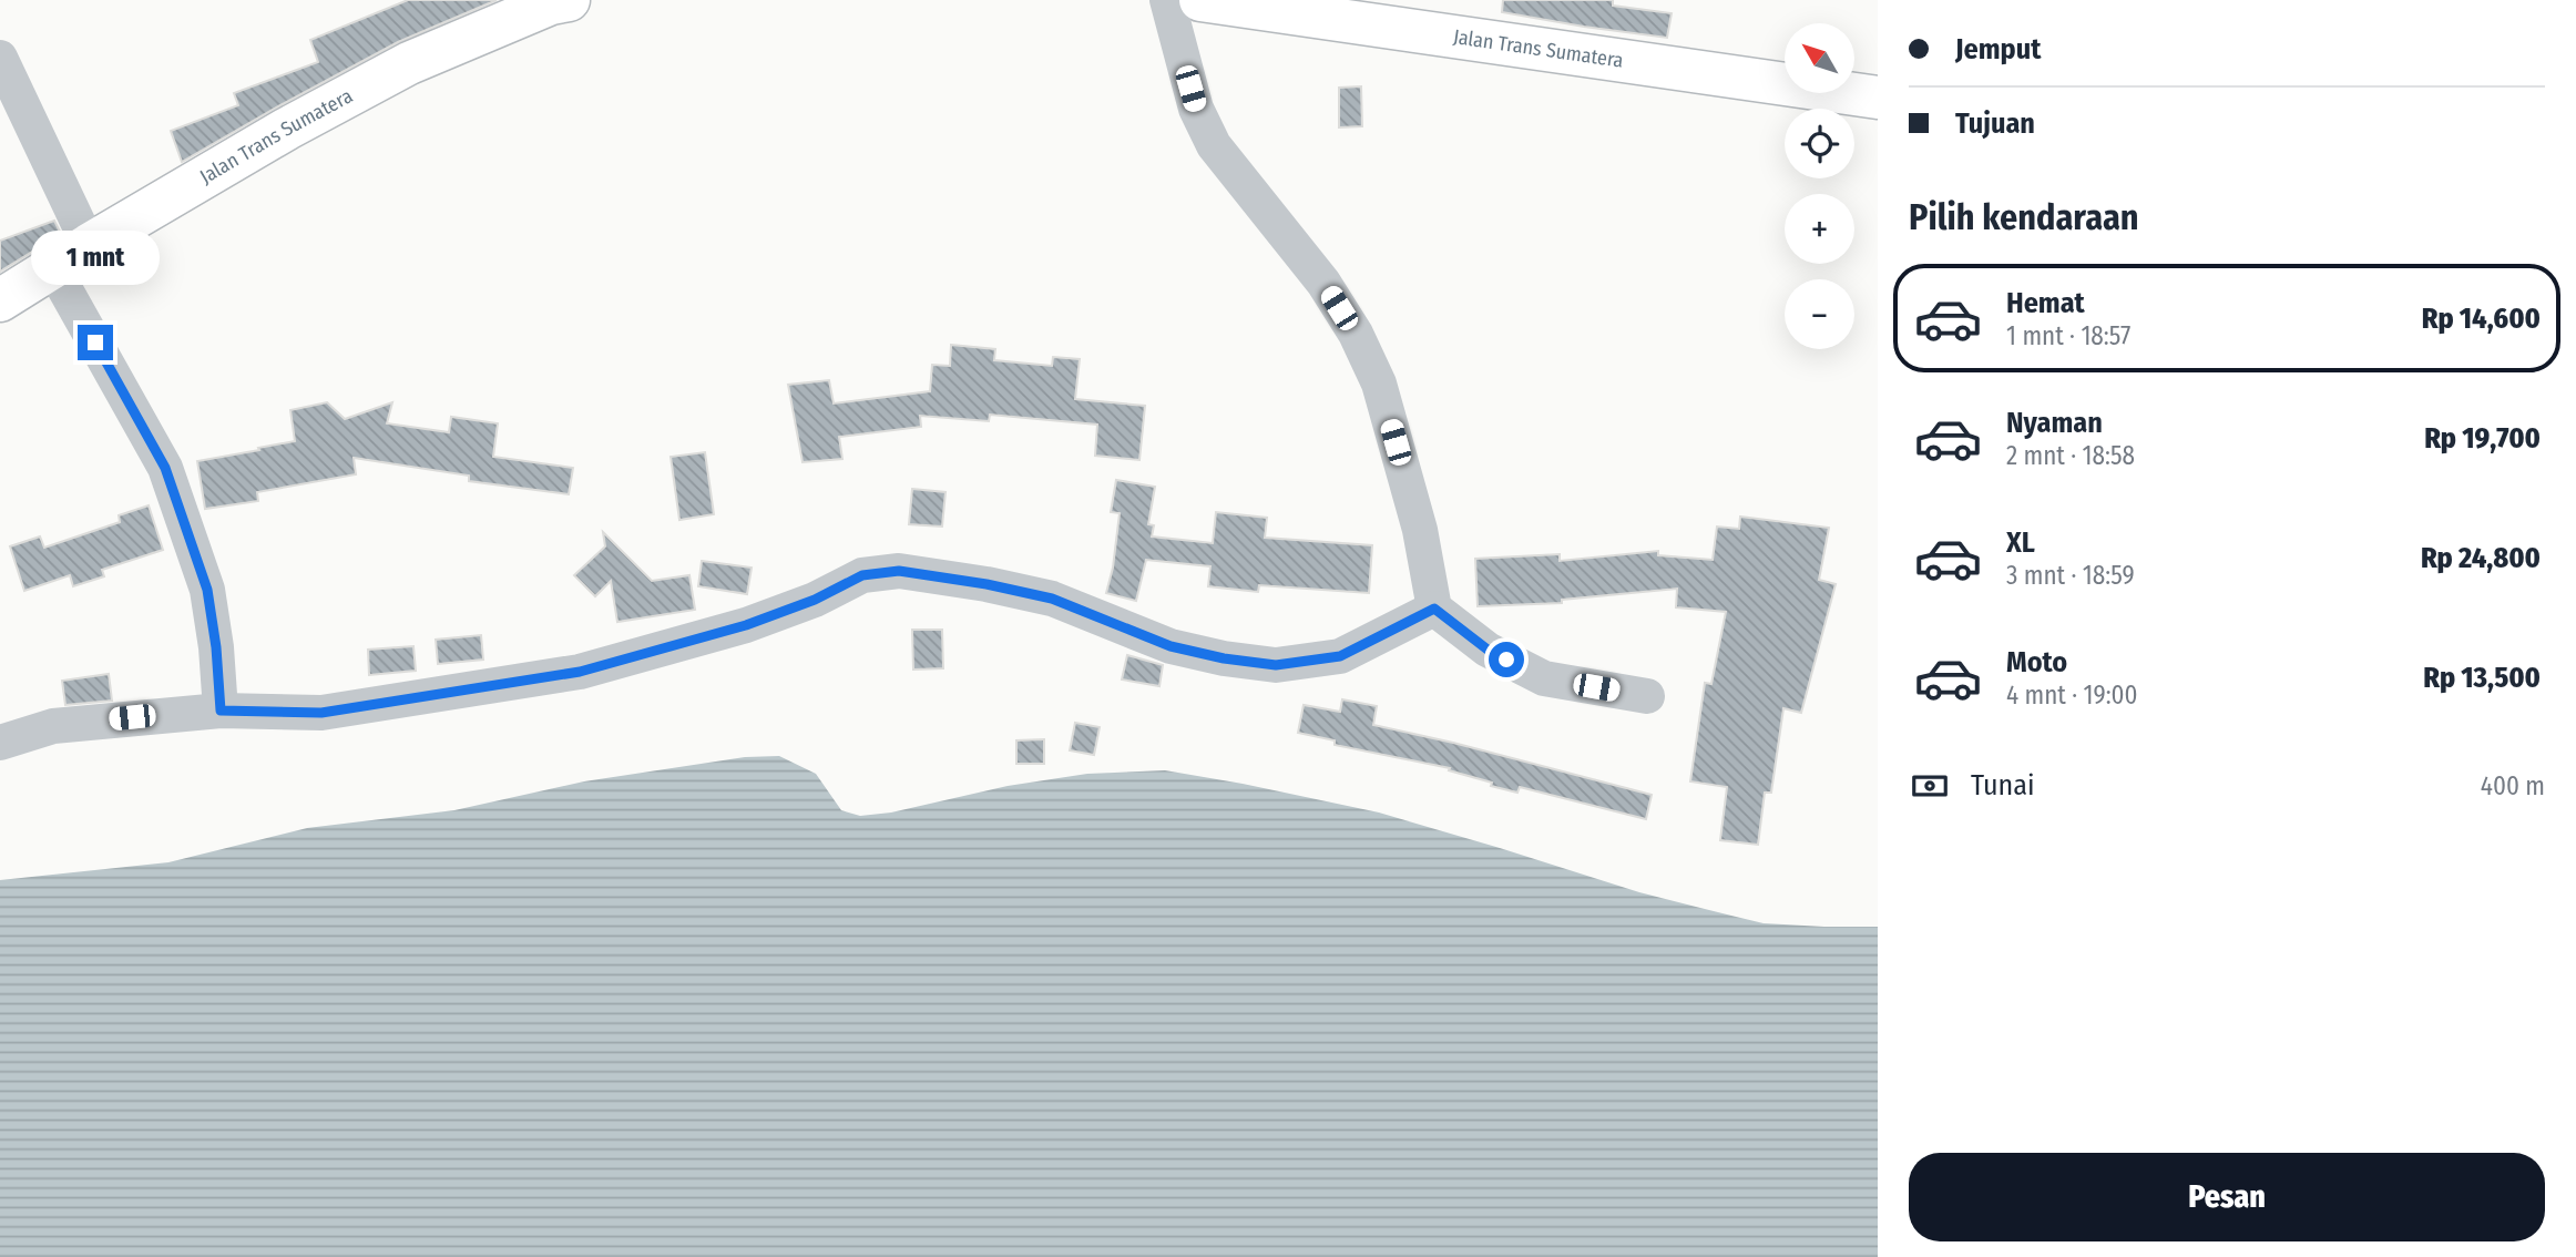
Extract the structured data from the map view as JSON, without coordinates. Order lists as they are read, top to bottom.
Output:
{
  "streets": {
    "highway": ["Jalan Trans Sumatera"]
  },
  "north": "top left",
  "page": {
    "banner": ["Jemput", "Tujuan"],
    "map_buttons": ["+", "−"],
    "heading": "Pilih kendaraan",
    "bubble": "1 mnt",
    "list": [
      {
        "name": "Hemat",
        "note": "1 mnt · 18:57",
        "value": "Rp 14,600"
      },
      {
        "name": "Nyaman",
        "note": "2 mnt · 18:58",
        "value": "Rp 19,700"
      },
      {
        "name": "XL",
        "note": "3 mnt · 18:59",
        "value": "Rp 24,800"
      },
      {
        "name": "Moto",
        "note": "4 mnt · 19:00",
        "value": "Rp 13,500"
      }
    ],
    "pay": ["Tunai", "400 m"],
    "buttons": "Pesan"
  }
}
